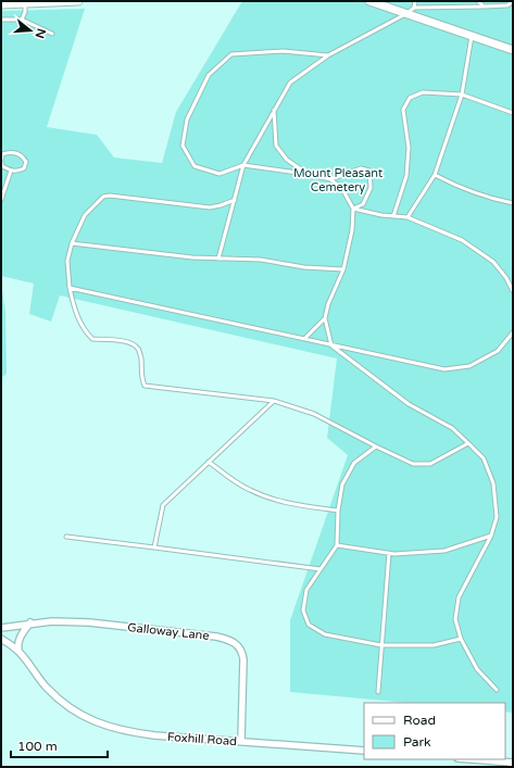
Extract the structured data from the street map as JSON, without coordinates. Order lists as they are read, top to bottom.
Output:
{
  "streets": {
    "street": ["Galloway Lane", "Foxhill Road"]
  },
  "crossings": [
    ["Galloway Lane", "Foxhill Road"]
  ],
  "parks": ["Mount Pleasant Cemetery"],
  "legend": ["Road", "Park"],
  "scale_bar": "100 m",
  "north": "right"
}
